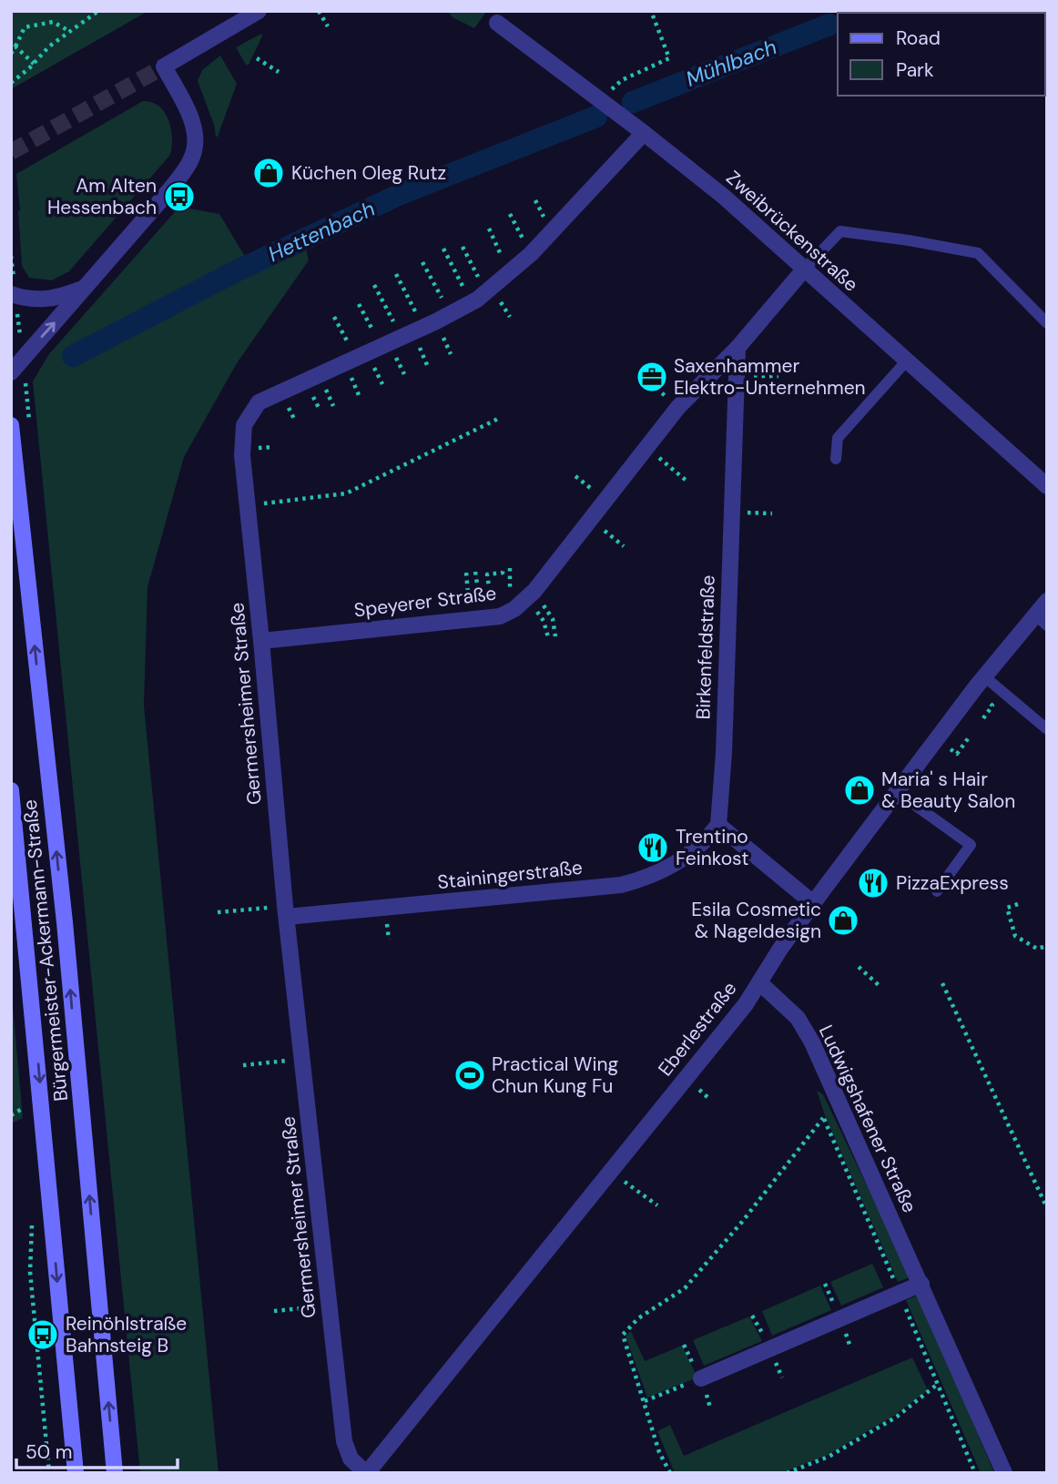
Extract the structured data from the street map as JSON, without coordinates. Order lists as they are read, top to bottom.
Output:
{
  "streets": {
    "main road": ["Bürgermeister-Ackermann-Straße"],
    "street": [
      "Zweibrückenstraße",
      "Speyerer Straße",
      "Birkenfeldstraße",
      "Germersheimer Straße",
      "Stainingerstraße",
      "Eberlestraße",
      "Ludwigshafener Straße"
    ]
  },
  "crossings": [
    ["Zweibrückenstraße", "Germersheimer Straße"],
    ["Speyerer Straße", "Germersheimer Straße"],
    ["Birkenfeldstraße", "Stainingerstraße"],
    ["Germersheimer Straße", "Stainingerstraße"],
    ["Germersheimer Straße", "Eberlestraße"],
    ["Eberlestraße", "Ludwigshafener Straße"]
  ],
  "water": ["Mühlbach", "Hettenbach"],
  "places": {
    "shop": ["Küchen Oleg Rutz", "Maria' s Hair & Beauty Salon", "Esila Cosmetic & Nageldesign"],
    "bus stop": ["Am Alten Hessenbach", "Reinöhlstraße Bahnsteig B"],
    "office": ["Saxenhammer Elektro-Unternehmen"],
    "restaurant": ["Trentino Feinkost", "PizzaExpress"],
    "sports": ["Practical Wing Chun Kung Fu"]
  },
  "legend": ["Road", "Park"],
  "scale_bar": "50 m"
}
